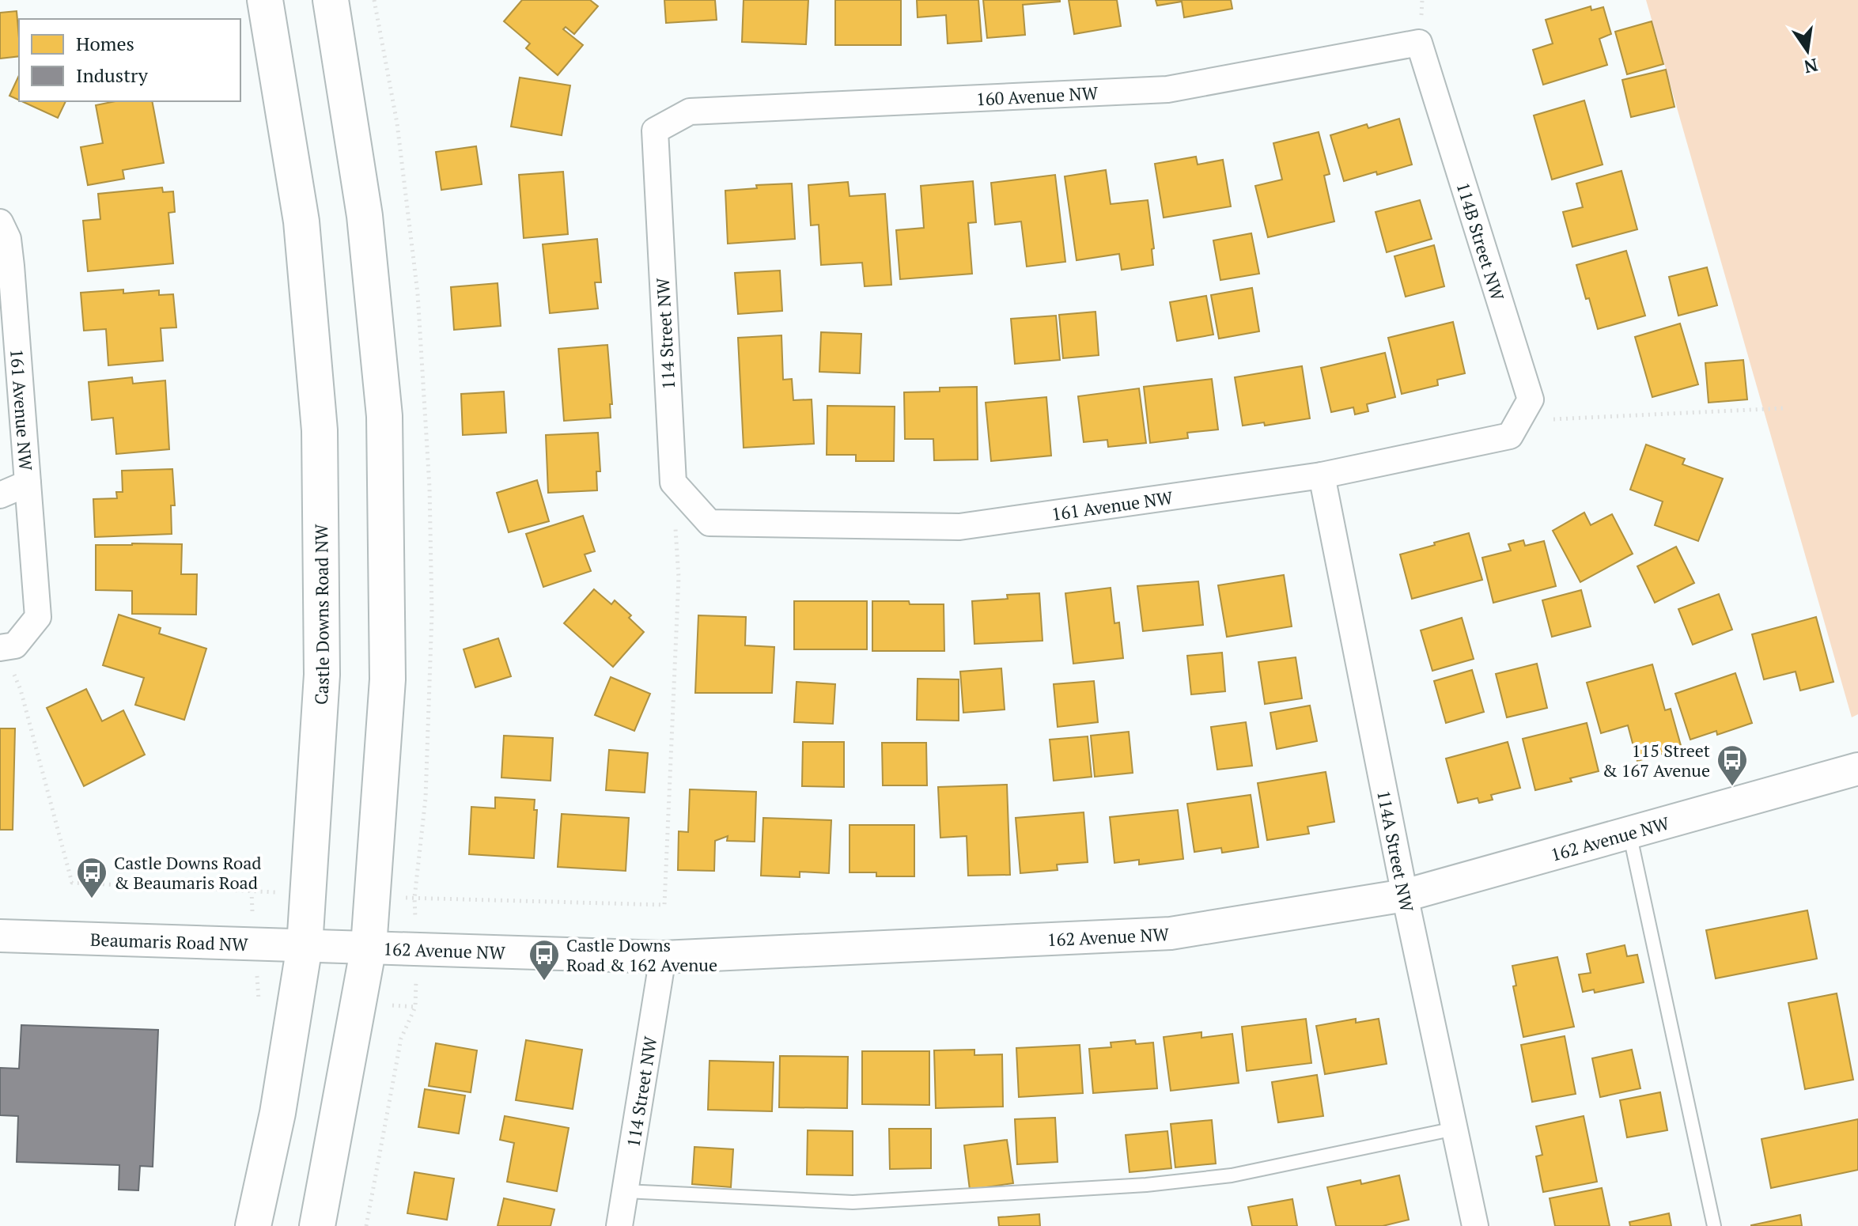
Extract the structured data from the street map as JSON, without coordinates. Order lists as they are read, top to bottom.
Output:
{
  "streets": {
    "main road": ["Castle Downs Road NW"],
    "street": [
      "160 Avenue NW",
      "114B Street NW",
      "114 Street NW",
      "161 Avenue NW",
      "162 Avenue NW",
      "114A Street NW",
      "Beaumaris Road NW"
    ]
  },
  "crossings": [
    ["160 Avenue NW", "114B Street NW"],
    ["160 Avenue NW", "114 Street NW"],
    ["114B Street NW", "161 Avenue NW"],
    ["114 Street NW", "161 Avenue NW"],
    ["114 Street NW", "162 Avenue NW"],
    ["161 Avenue NW", "114A Street NW"],
    ["Castle Downs Road NW", "Beaumaris Road NW"],
    ["162 Avenue NW", "114A Street NW"],
    ["162 Avenue NW", "Beaumaris Road NW"]
  ],
  "places": {
    "bus stop": ["115 Street & 167 Avenue", "Castle Downs Road & Beaumaris Road", "Castle Downs Road & 162 Avenue"]
  },
  "legend": ["Homes", "Industry"],
  "north": "bottom"
}
